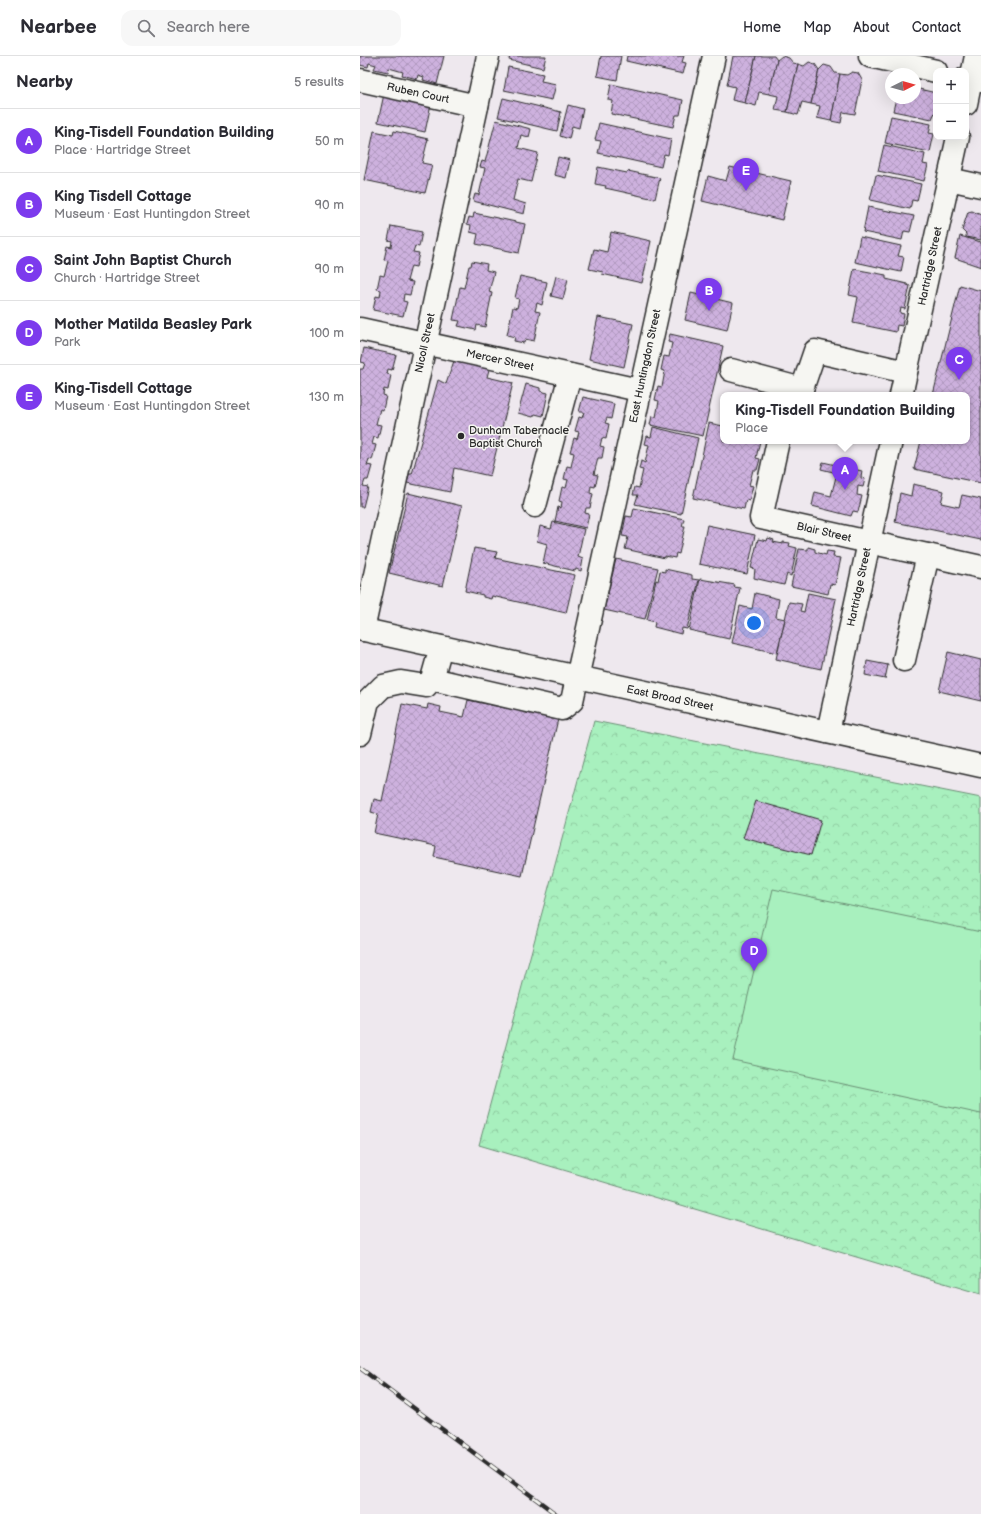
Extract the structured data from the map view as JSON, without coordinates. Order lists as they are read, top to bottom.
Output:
{
  "streets": {
    "street": [
      "Ruben Court",
      "Hartridge Street",
      "Nicoll Street",
      "Mercer Street",
      "East Huntingdon Street",
      "Blair Street",
      "East Broad Street"
    ]
  },
  "crossings": [
    ["Ruben Court", "Nicoll Street"],
    ["Hartridge Street", "Blair Street"],
    ["Hartridge Street", "East Broad Street"],
    ["Nicoll Street", "Mercer Street"],
    ["Nicoll Street", "East Broad Street"],
    ["Mercer Street", "East Huntingdon Street"],
    ["East Huntingdon Street", "East Broad Street"]
  ],
  "places": ["Dunham Tabernacle Baptist Church"],
  "north": "right",
  "page": {
    "header": "Nearbee",
    "search": "Search here",
    "nav": [
      "Home",
      "Map",
      "About",
      "Contact"
    ],
    "heading": ["Nearby", "5 results"],
    "map_buttons": ["+", "−"],
    "list": [
      {
        "mark": "A",
        "name": "King-Tisdell Foundation Building",
        "note": "Place · Hartridge Street",
        "value": "50 m"
      },
      {
        "mark": "B",
        "name": "King Tisdell Cottage",
        "note": "Museum · East Huntingdon Street",
        "value": "90 m"
      },
      {
        "mark": "C",
        "name": "Saint John Baptist Church",
        "note": "Church · Hartridge Street",
        "value": "90 m"
      },
      {
        "mark": "D",
        "name": "Mother Matilda Beasley Park",
        "note": "Park",
        "value": "100 m"
      },
      {
        "mark": "E",
        "name": "King-Tisdell Cottage",
        "note": "Museum · East Huntingdon Street",
        "value": "130 m"
      }
    ],
    "pins": [
      "E",
      "B",
      "C",
      "A",
      "D"
    ],
    "popup": ["King-Tisdell Foundation Building", "Place"]
  }
}
